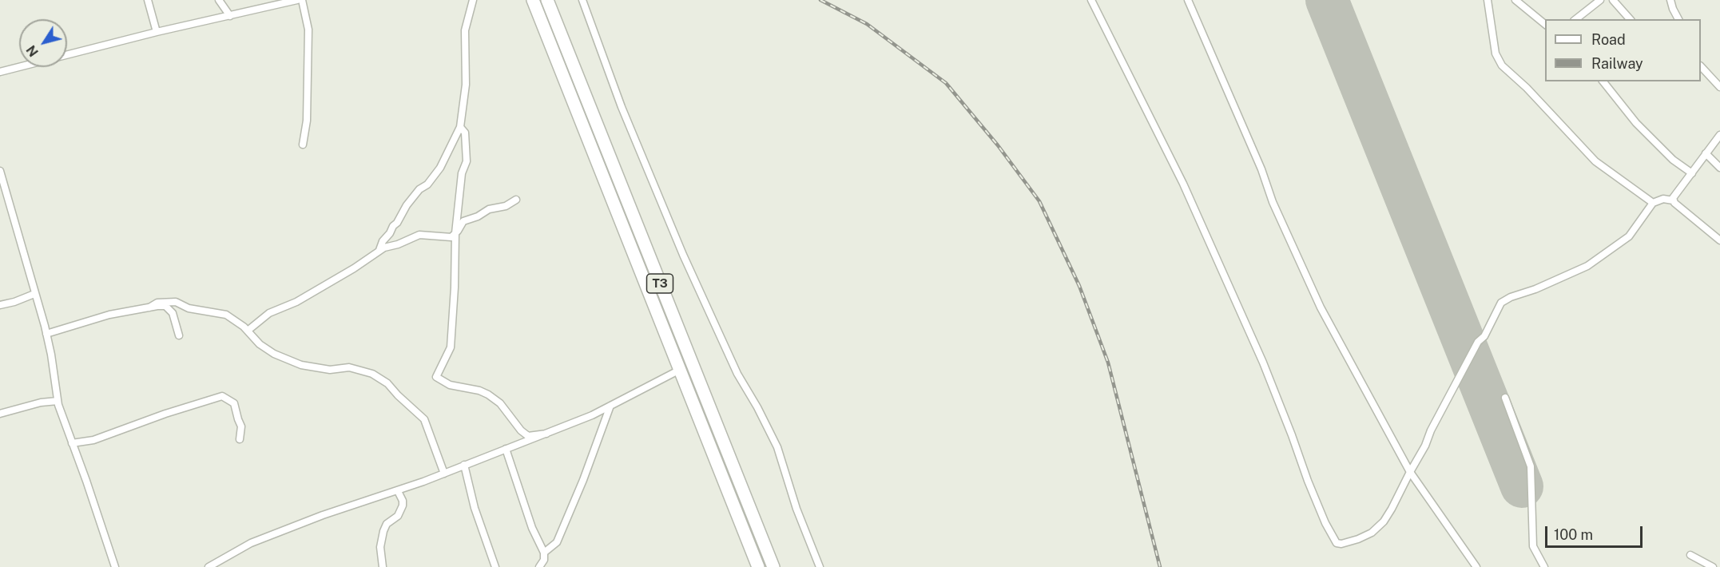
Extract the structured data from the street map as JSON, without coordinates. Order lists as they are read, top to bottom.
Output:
{
  "streets": {
    "highway": ["T3"]
  },
  "legend": ["Road", "Railway"],
  "scale_bar": "100 m",
  "north": "bottom left"
}
